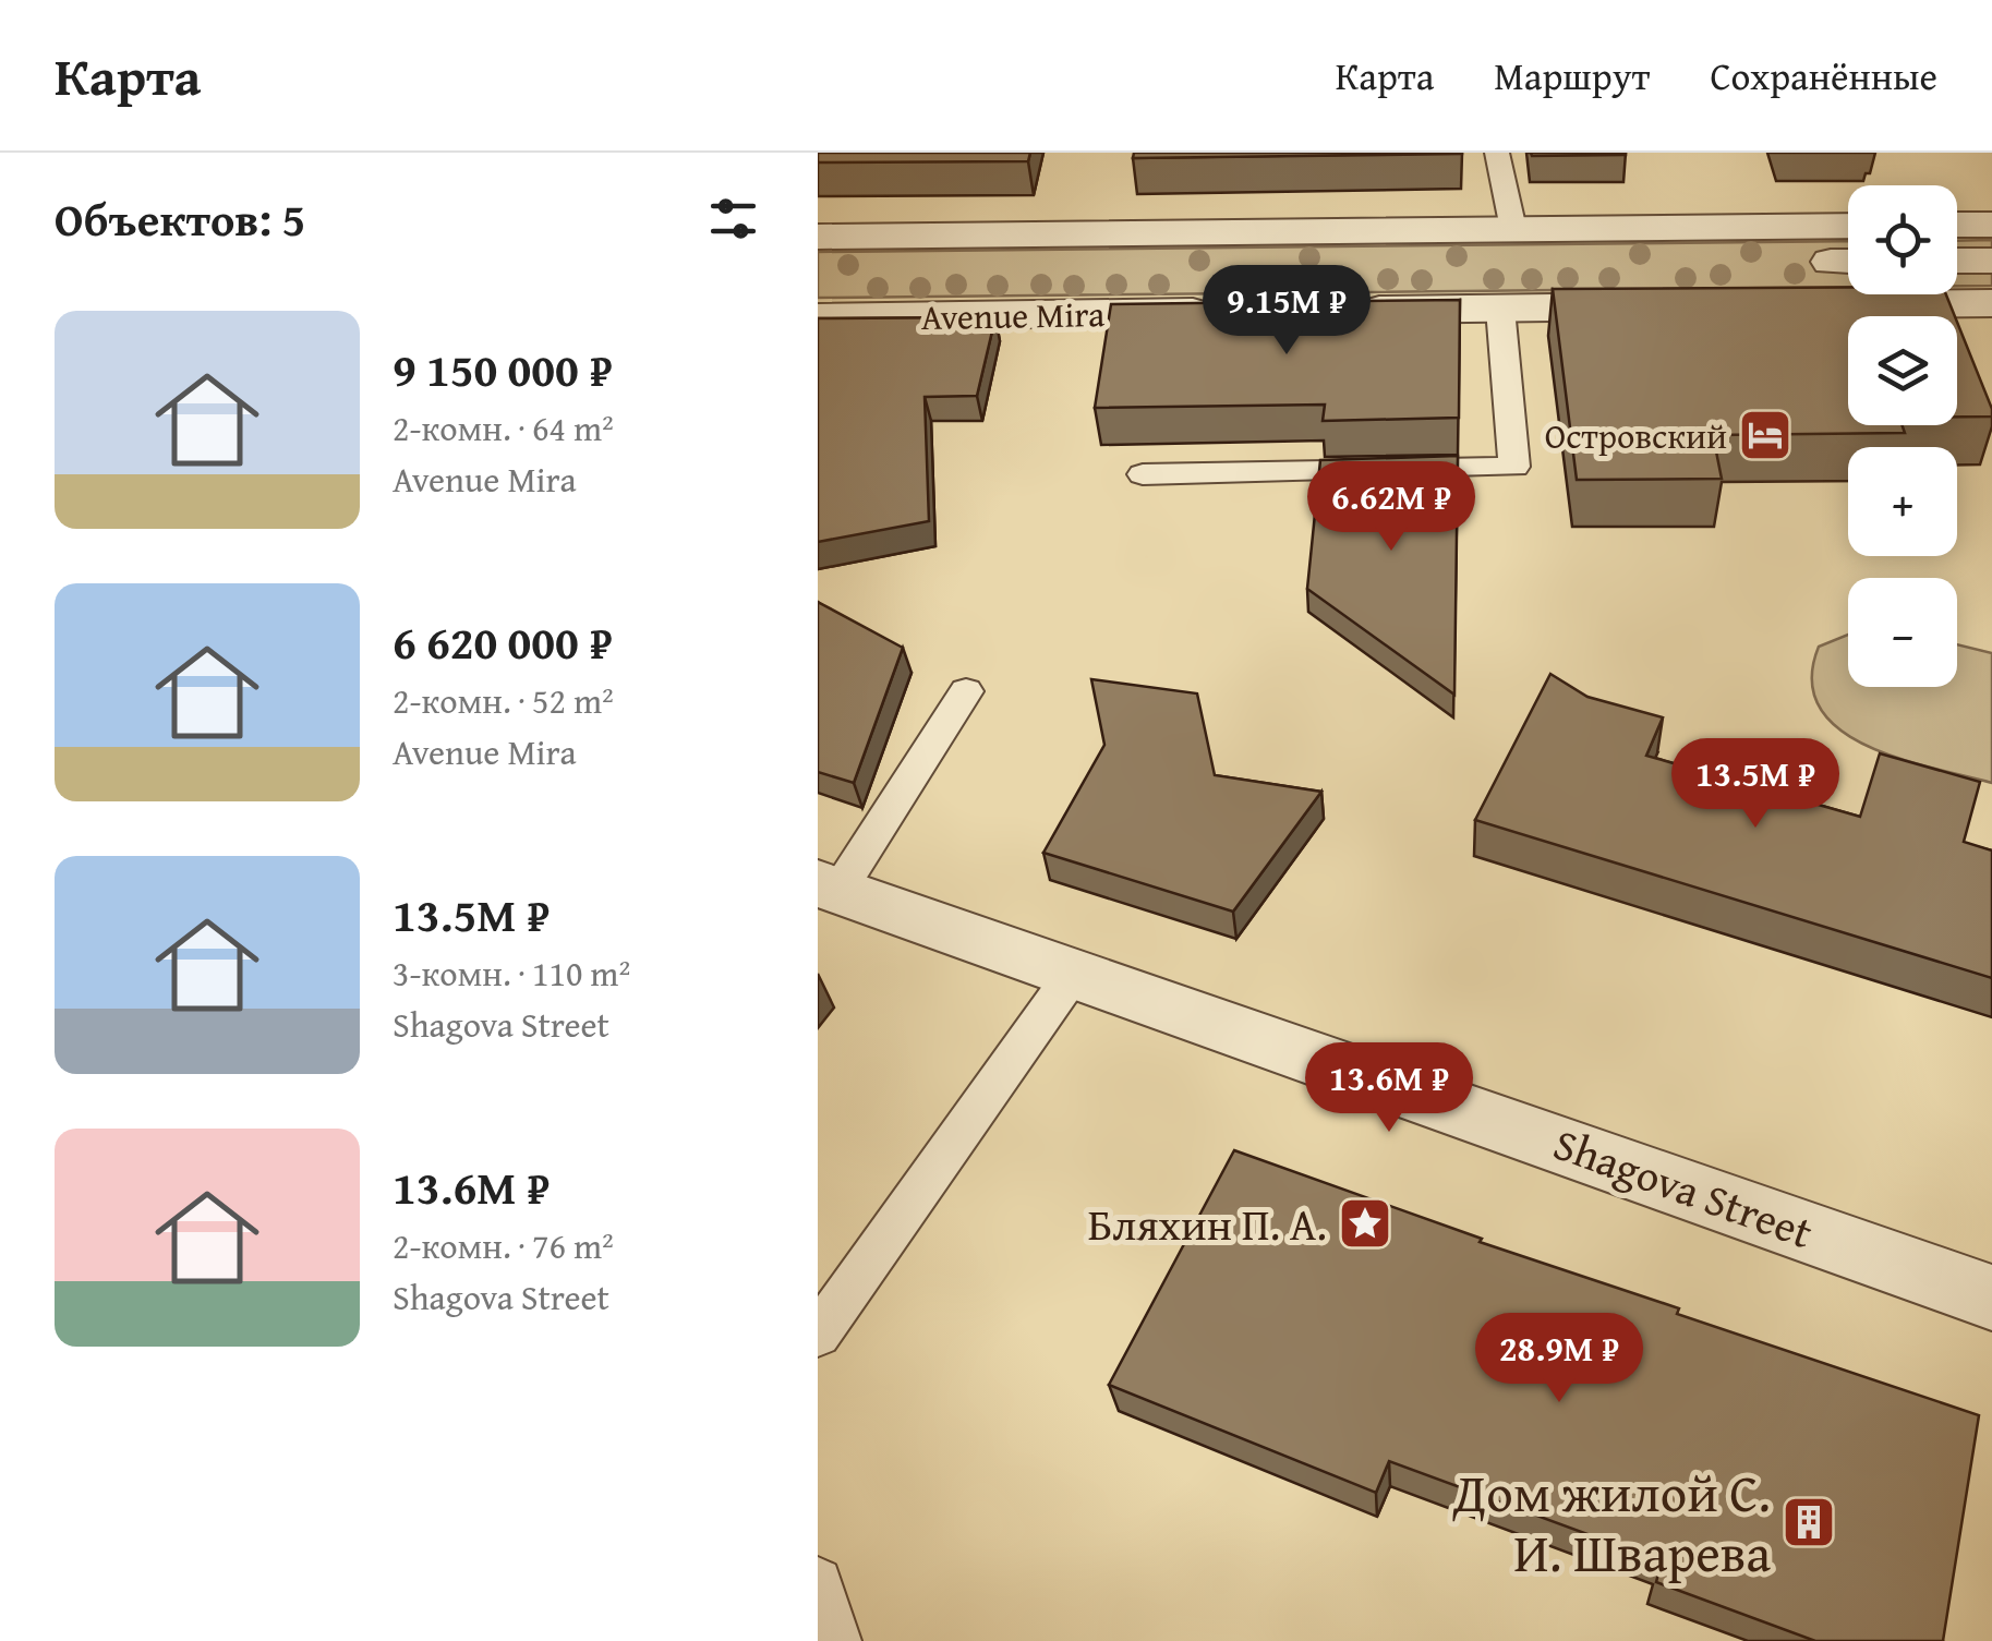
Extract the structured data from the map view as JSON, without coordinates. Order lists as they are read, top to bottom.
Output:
{
  "streets": {
    "street": ["Avenue Mira", "Shagova Street"]
  },
  "places": {
    "hotel": ["Островский"],
    "place": ["Бляхин П. А."],
    "building": ["Дом жилой С. И. Шварева"]
  },
  "page": {
    "header": "Карта",
    "nav": ["Карта", "Маршрут", "Сохранённые"],
    "heading": "Объектов: 5",
    "map_buttons": ["+", "−"],
    "price": [
      "9.15M ₽",
      "6.62M ₽",
      "13.5M ₽",
      "13.6M ₽",
      "28.9M ₽"
    ],
    "list": [
      {
        "name": "9 150 000 ₽",
        "note": "2-комн. · 64 m² · Avenue Mira"
      },
      {
        "name": "6 620 000 ₽",
        "note": "2-комн. · 52 m² · Avenue Mira"
      },
      {
        "name": "13.5M ₽",
        "note": "3-комн. · 110 m² · Shagova Street"
      },
      {
        "name": "13.6M ₽",
        "note": "2-комн. · 76 m² · Shagova Street"
      }
    ]
  }
}
